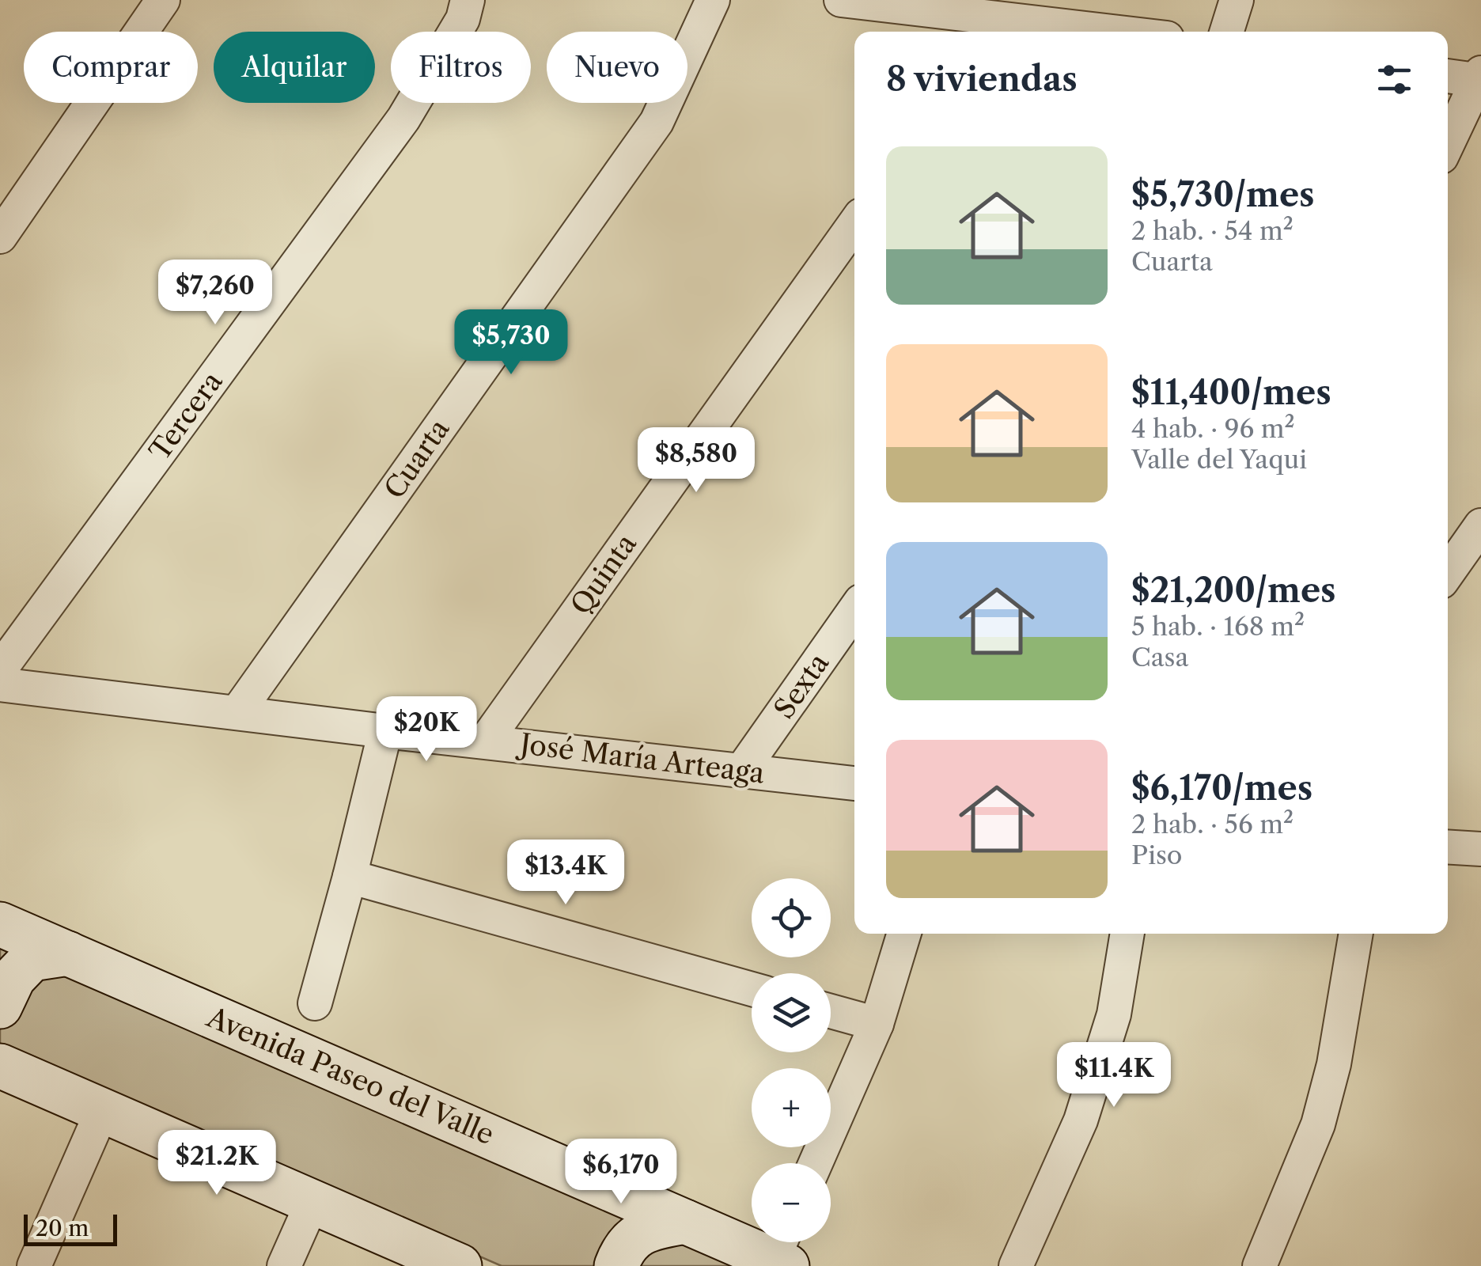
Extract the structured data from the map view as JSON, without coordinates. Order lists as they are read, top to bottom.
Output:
{
  "streets": {
    "street": [
      "Tercera",
      "Cuarta",
      "Quinta",
      "Sexta",
      "José María Arteaga",
      "Avenida Paseo del Valle"
    ]
  },
  "crossings": [
    ["Cuarta", "José María Arteaga"],
    ["Quinta", "José María Arteaga"],
    ["Sexta", "José María Arteaga"]
  ],
  "scale_bar": "20 m",
  "page": {
    "chip": [
      "Comprar",
      "Alquilar",
      "Filtros",
      "Nuevo"
    ],
    "heading": "8 viviendas",
    "list": [
      {
        "name": "$5,730/mes",
        "note": "2 hab. · 54 m² · Cuarta"
      },
      {
        "name": "$11,400/mes",
        "note": "4 hab. · 96 m² · Valle del Yaqui"
      },
      {
        "name": "$21,200/mes",
        "note": "5 hab. · 168 m² · Casa"
      },
      {
        "name": "$6,170/mes",
        "note": "2 hab. · 56 m² · Piso"
      }
    ],
    "price": [
      "$7,260",
      "$5,730",
      "$8,580",
      "$20K",
      "$13.4K",
      "$11.4K",
      "$21.2K",
      "$6,170"
    ],
    "map_buttons": ["+", "−"],
    "scale": "20 m"
  }
}
